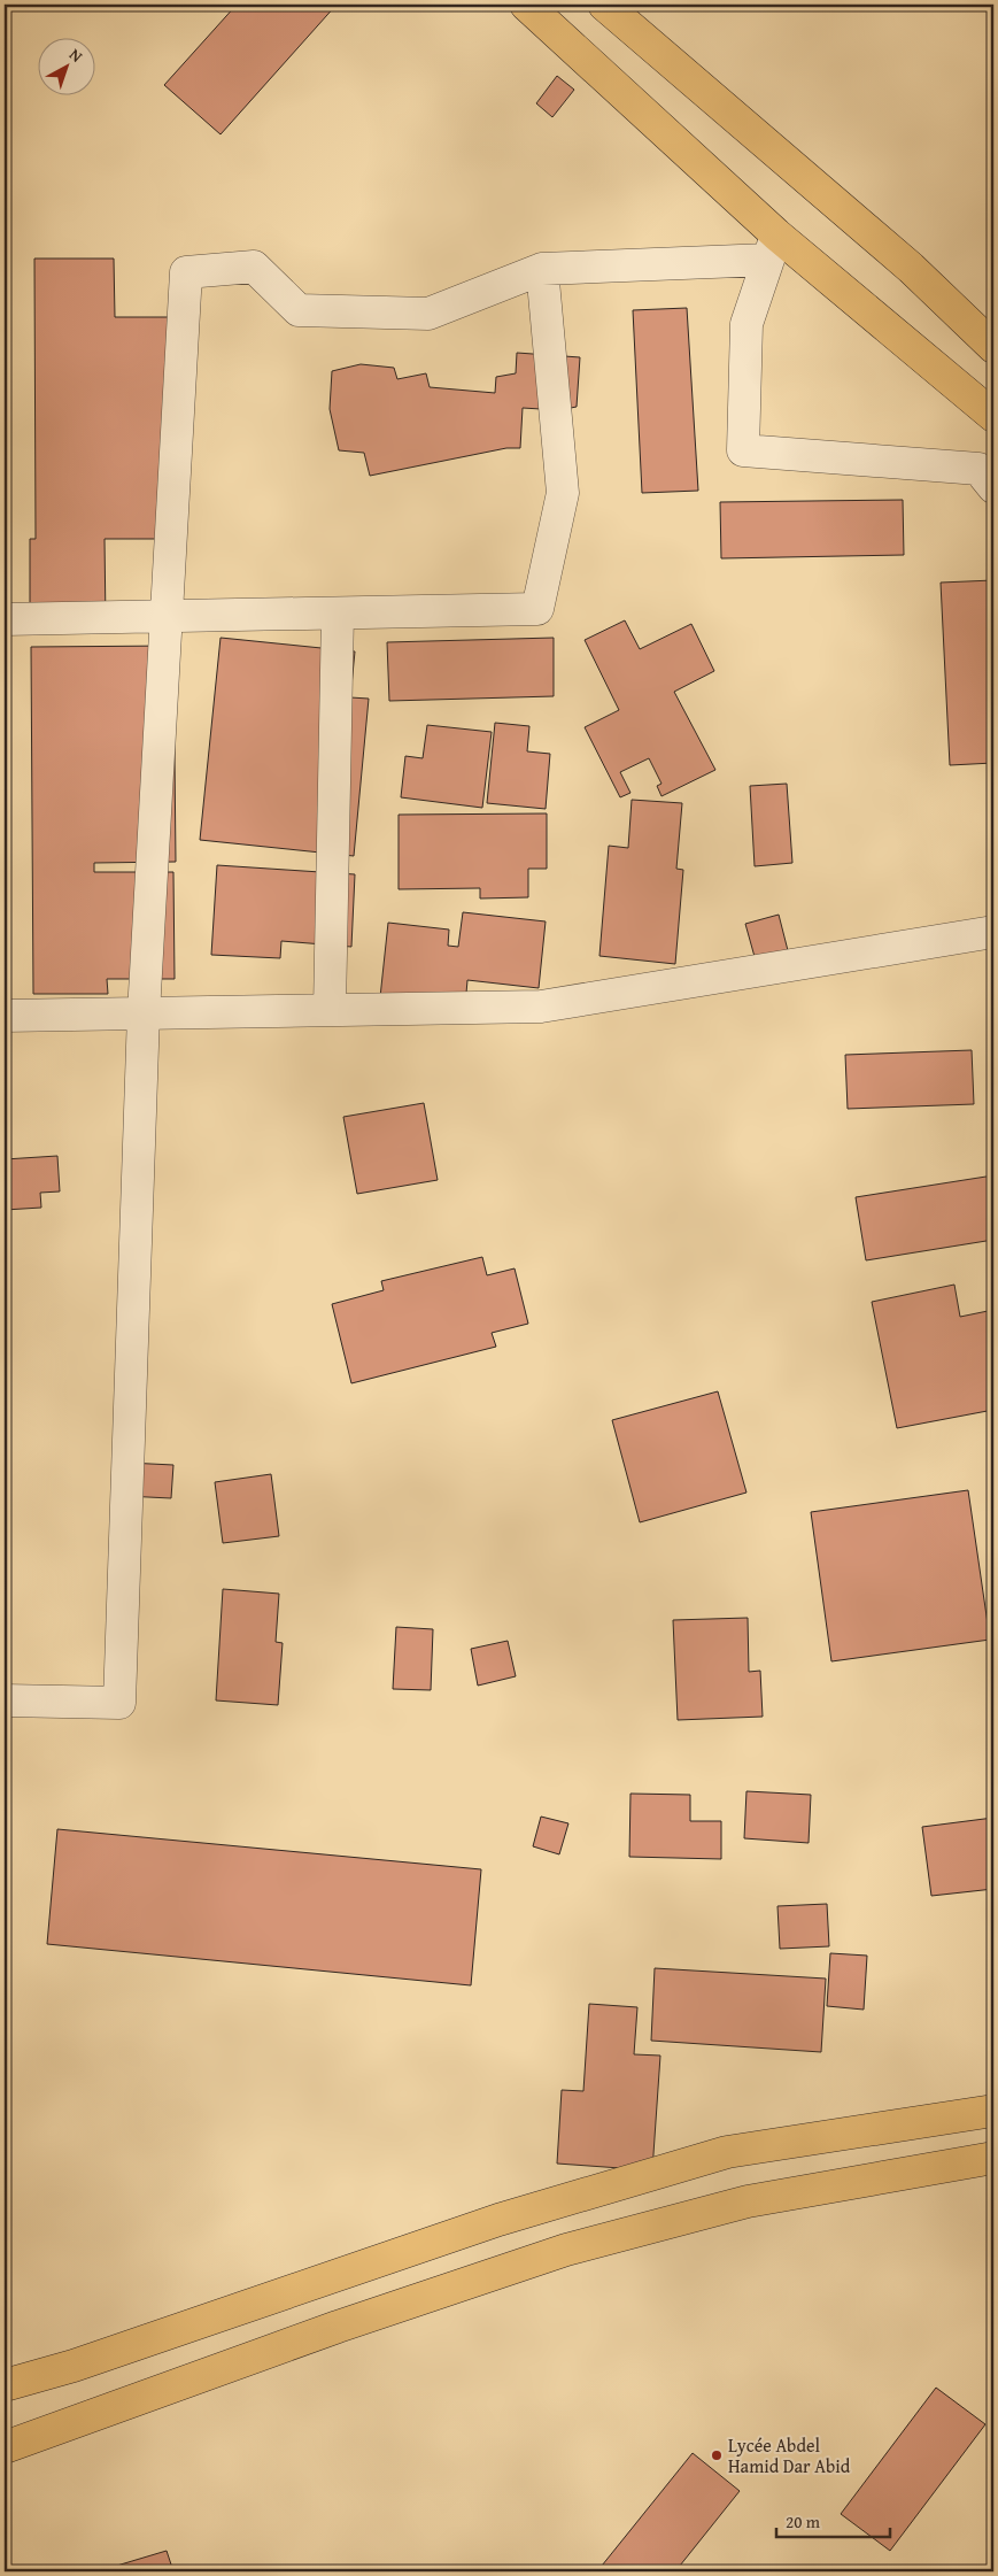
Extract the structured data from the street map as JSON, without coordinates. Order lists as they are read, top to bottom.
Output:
{
  "places": ["Lycée Abdel Hamid Dar Abid"],
  "scale_bar": "20 m",
  "north": "top right"
}
